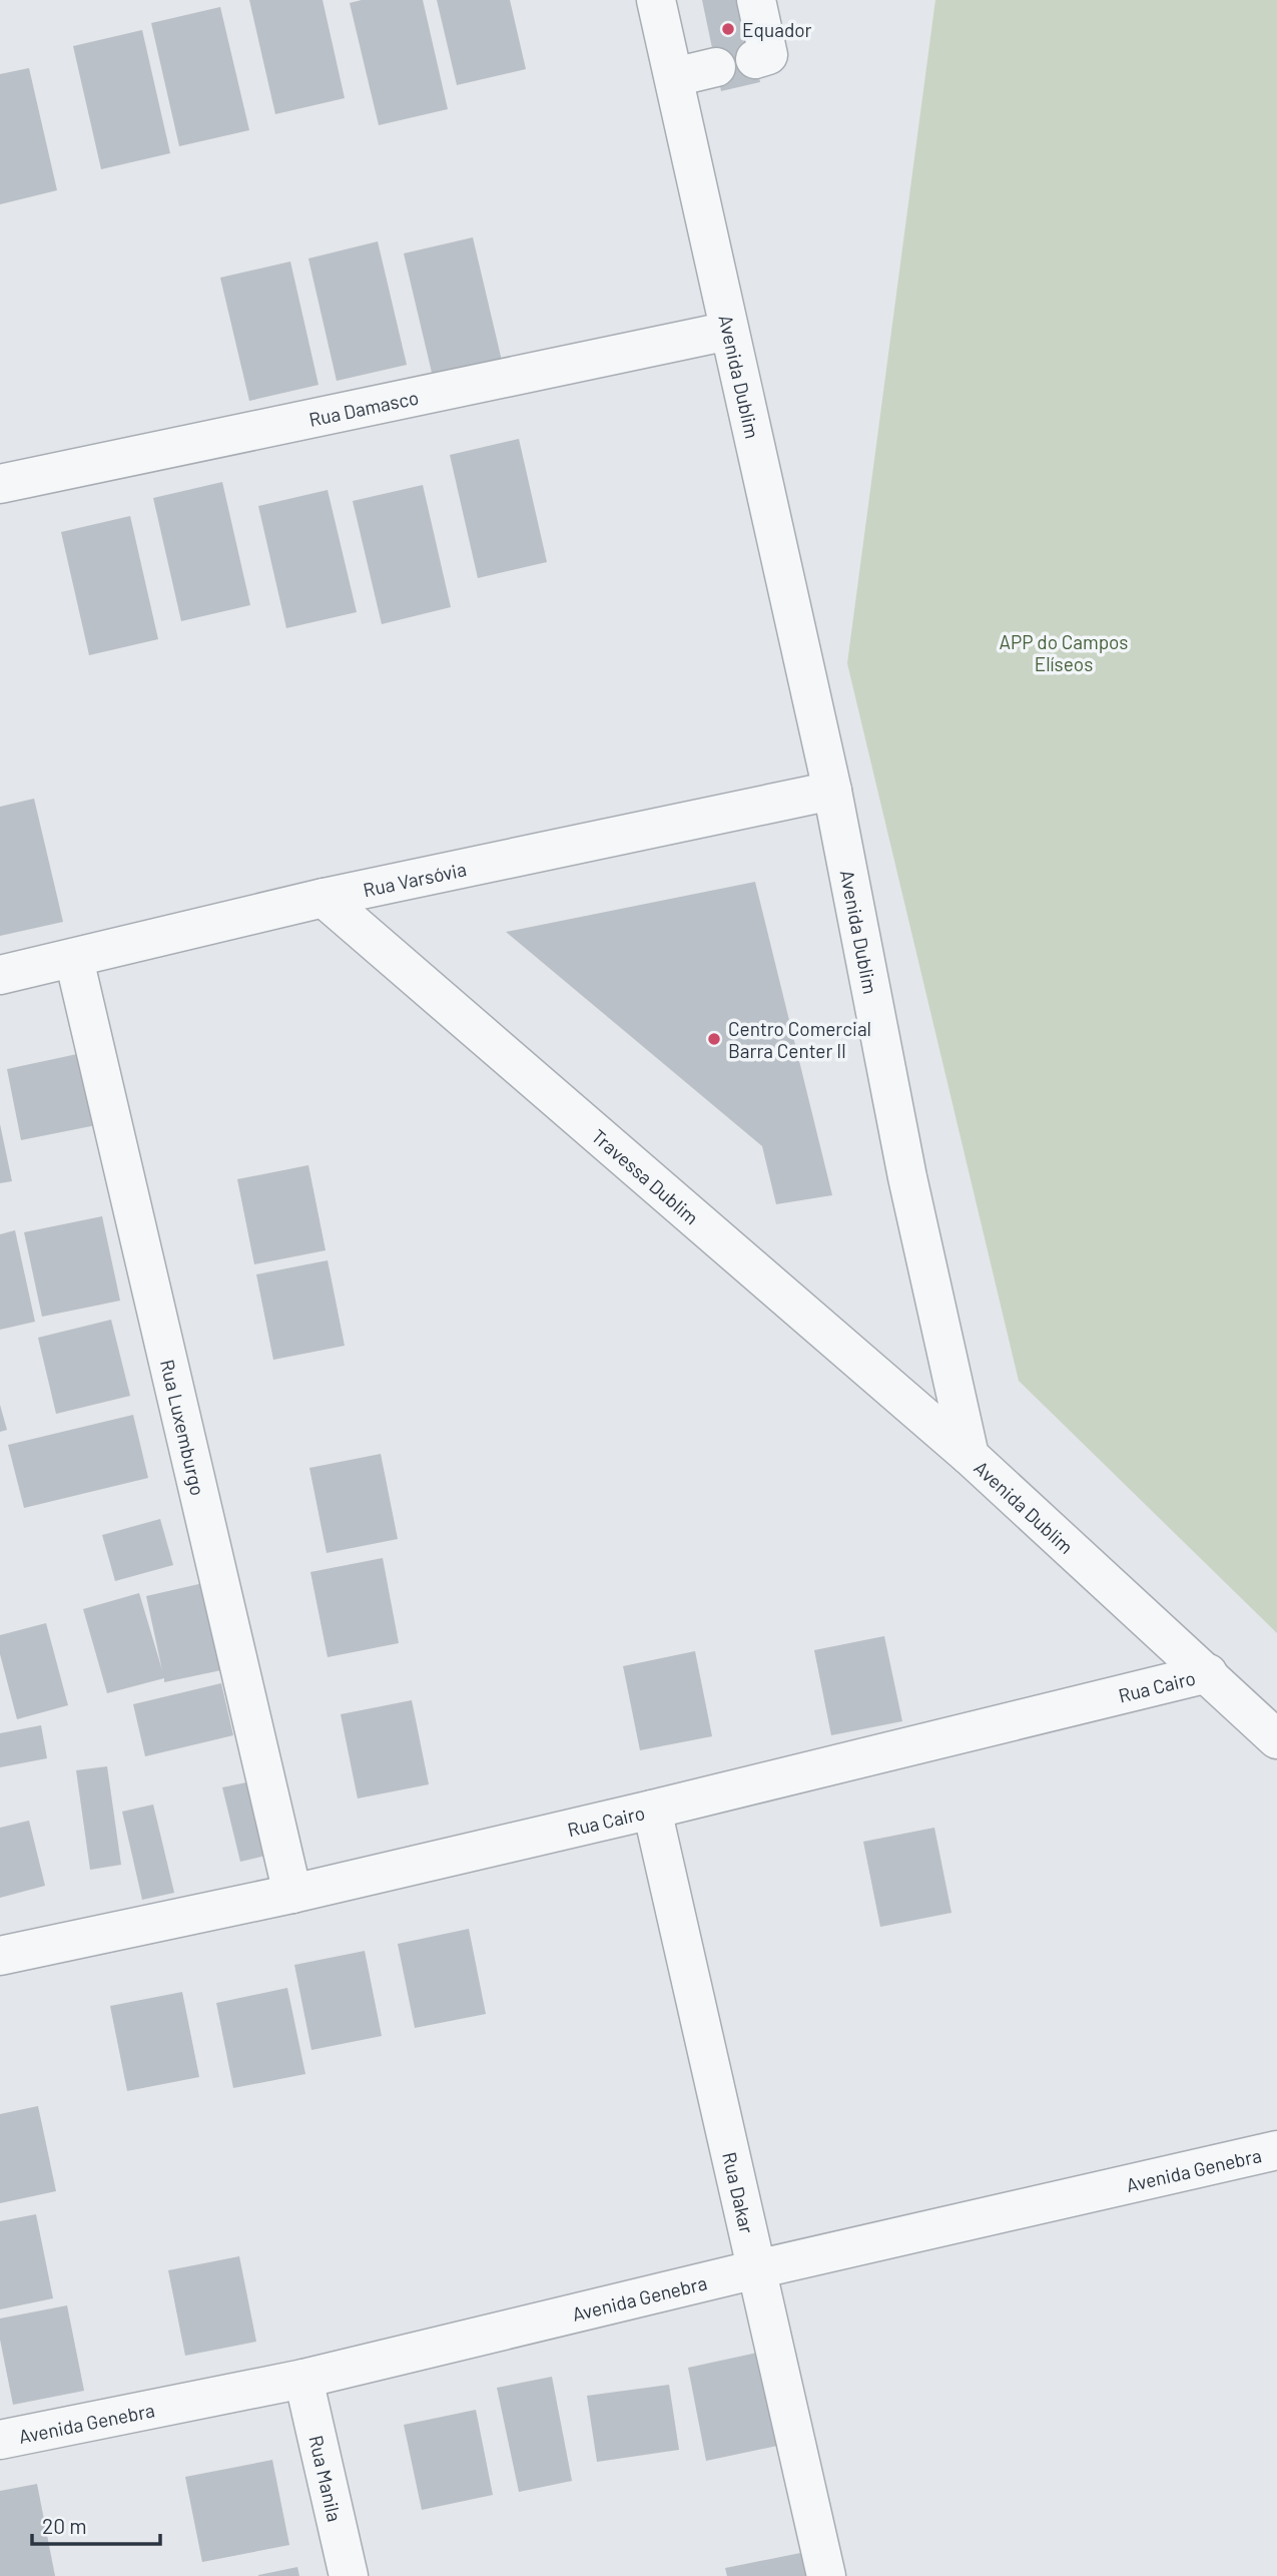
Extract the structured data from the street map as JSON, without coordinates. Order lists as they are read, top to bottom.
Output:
{
  "streets": {
    "street": [
      "Avenida Dublim",
      "Rua Damasco",
      "Rua Varsóvia",
      "Travessa Dublim",
      "Rua Luxemburgo",
      "Rua Cairo",
      "Avenida Genebra",
      "Rua Dakar",
      "Rua Manila"
    ]
  },
  "crossings": [
    ["Avenida Dublim", "Rua Damasco"],
    ["Avenida Dublim", "Rua Varsóvia"],
    ["Avenida Dublim", "Travessa Dublim"],
    ["Avenida Dublim", "Rua Cairo"],
    ["Rua Varsóvia", "Travessa Dublim"],
    ["Rua Varsóvia", "Rua Luxemburgo"],
    ["Rua Luxemburgo", "Rua Cairo"],
    ["Rua Cairo", "Rua Dakar"],
    ["Avenida Genebra", "Rua Dakar"],
    ["Avenida Genebra", "Rua Manila"]
  ],
  "parks": ["APP do Campos Elíseos"],
  "places": ["Equador", "Centro Comercial Barra Center II"],
  "scale_bar": "20 m"
}
